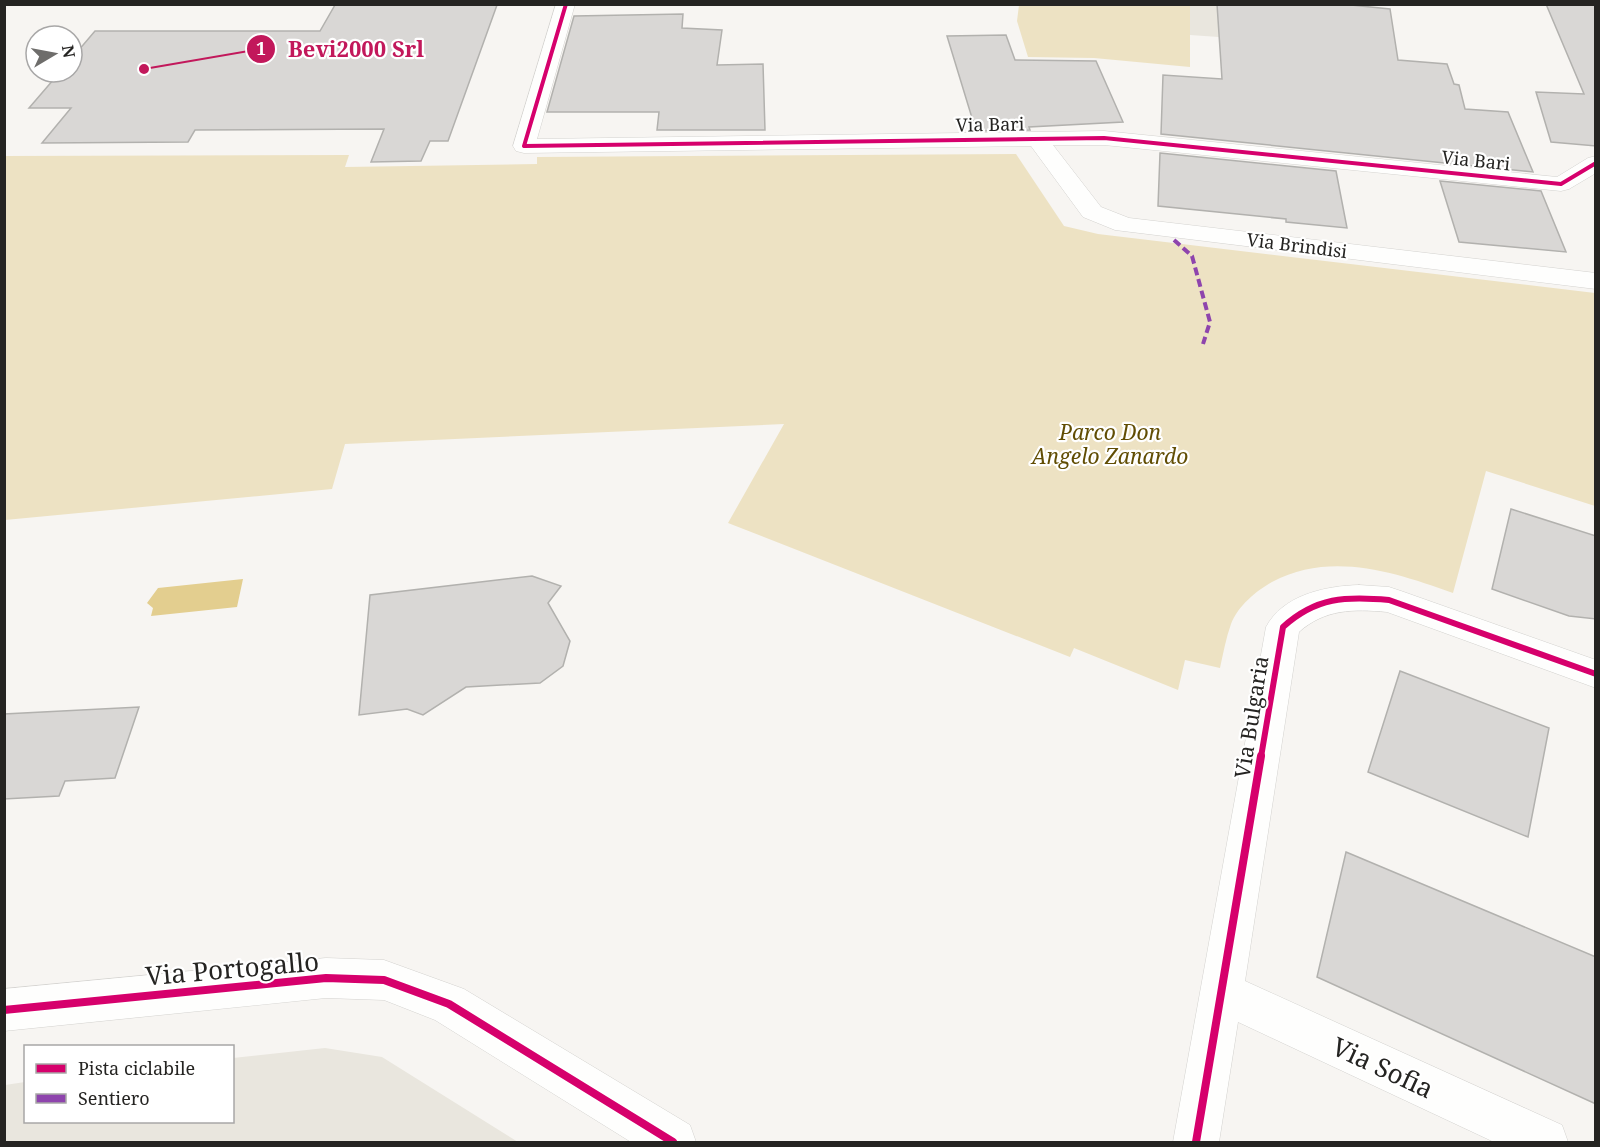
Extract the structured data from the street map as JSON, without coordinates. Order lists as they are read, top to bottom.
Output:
{
  "streets": {
    "street": [
      "Via Bari",
      "Via Brindisi",
      "Via Bulgaria",
      "Via Portogallo",
      "Via Sofia"
    ]
  },
  "crossings": [
    ["Via Bari", "Via Brindisi"],
    ["Via Bulgaria", "Via Sofia"]
  ],
  "parks": ["Parco Don Angelo Zanardo"],
  "places": ["Bevi2000 Srl"],
  "legend": ["Pista ciclabile", "Sentiero"],
  "north": "right"
}
